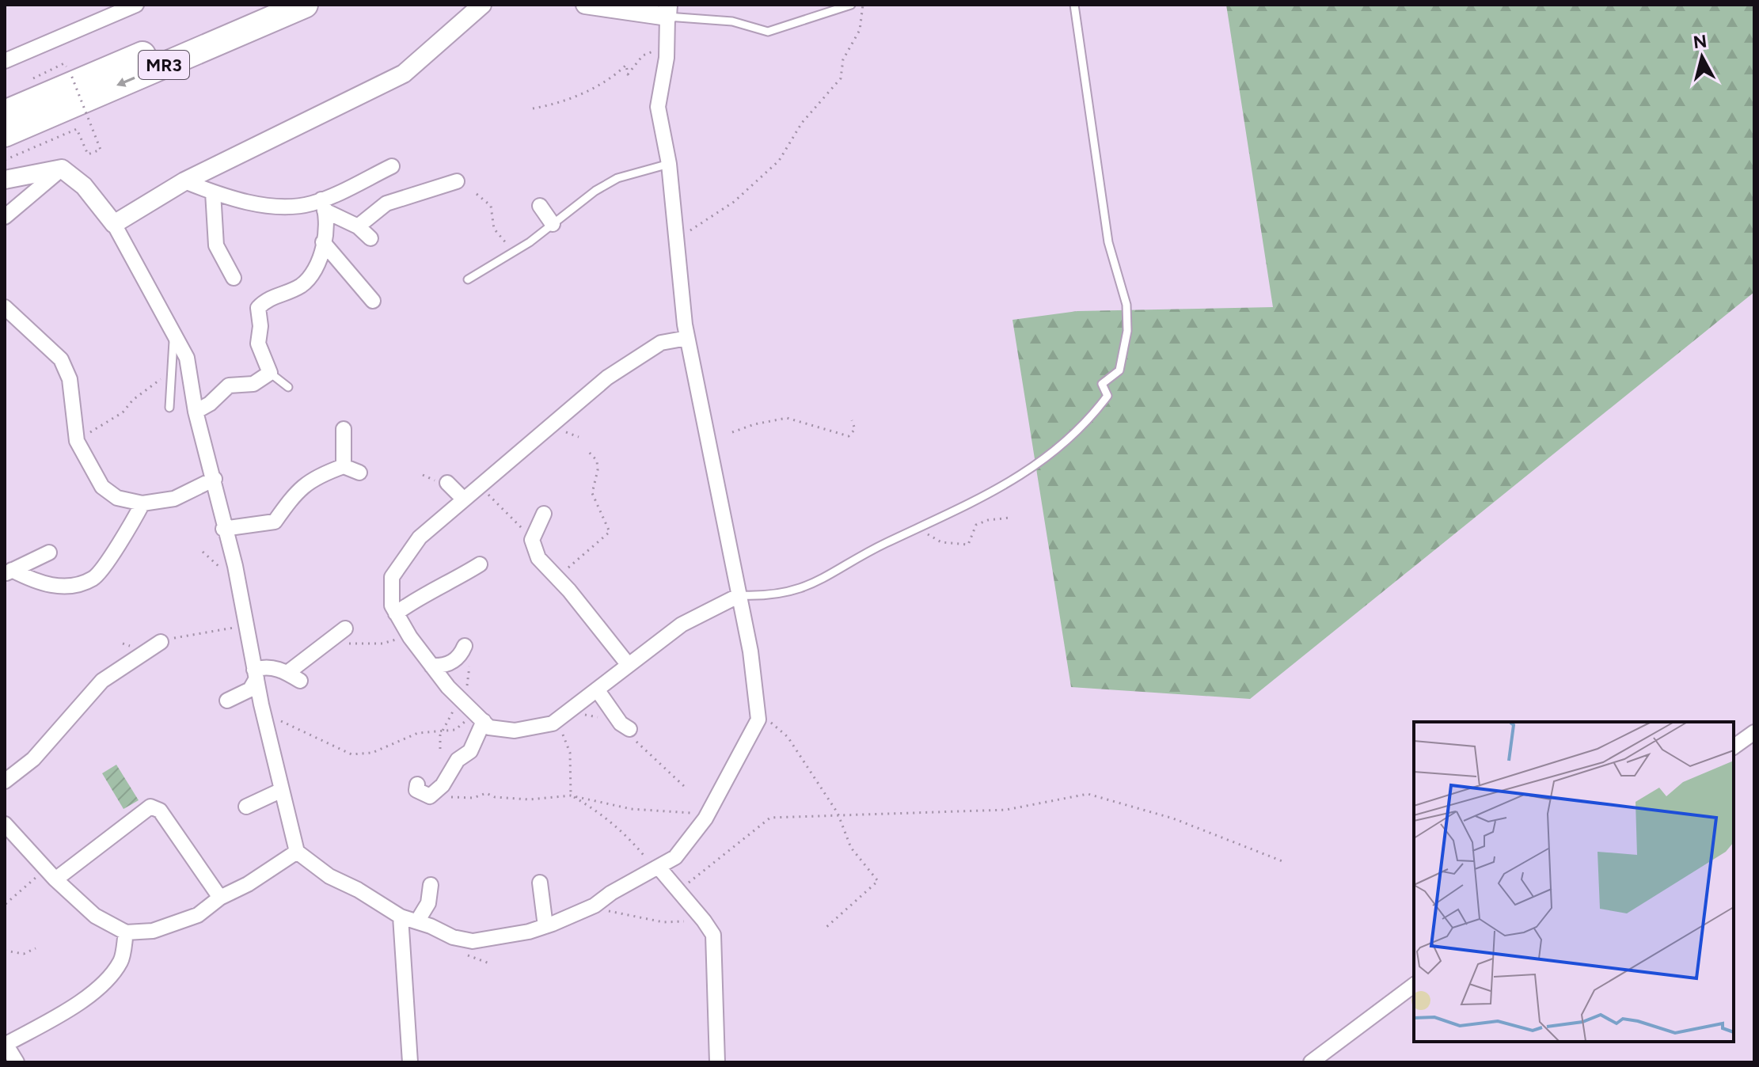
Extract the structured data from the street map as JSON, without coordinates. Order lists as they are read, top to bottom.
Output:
{
  "streets": {
    "highway": ["MR3"]
  },
  "north": "top"
}
